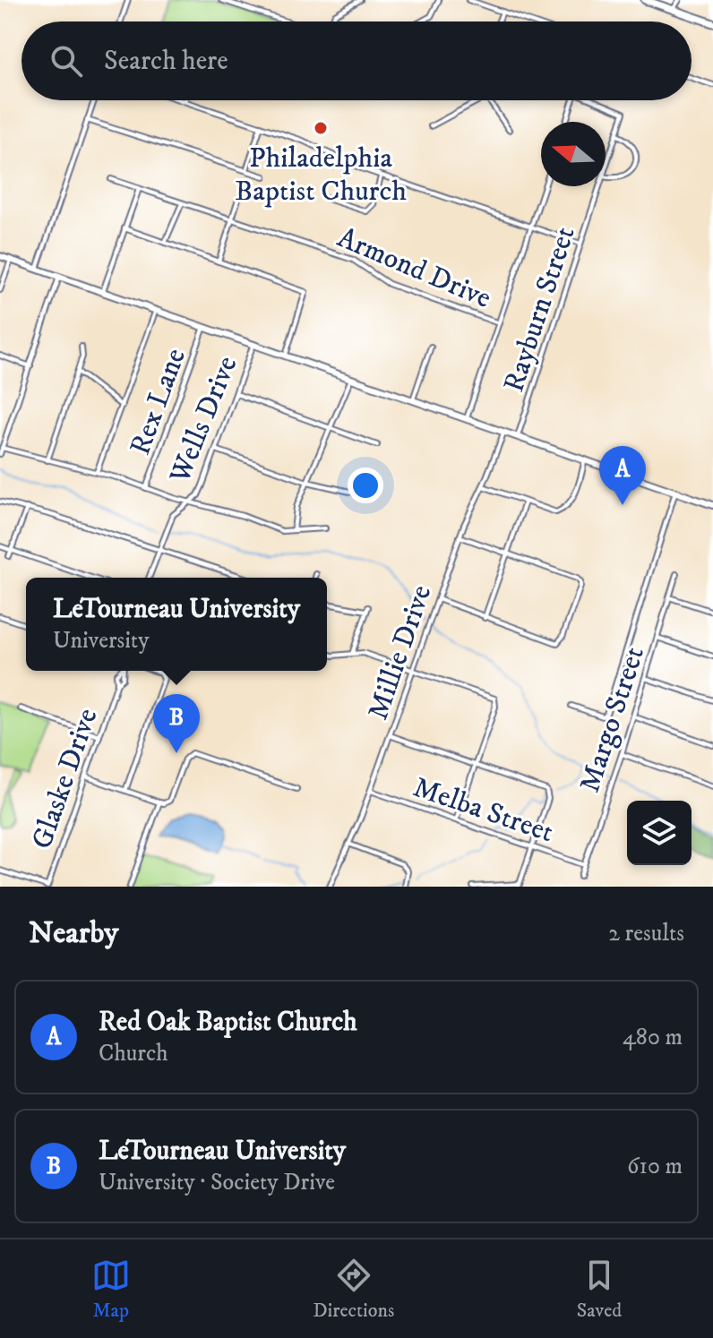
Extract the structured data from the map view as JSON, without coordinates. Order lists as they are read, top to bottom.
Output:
{
  "streets": {
    "street": [
      "Armond Drive",
      "Rayburn Street",
      "Rex Lane",
      "Wells Drive",
      "Millie Drive",
      "Margo Street",
      "Glaske Drive",
      "Melba Street"
    ]
  },
  "crossings": [
    ["Millie Drive", "Melba Street"],
    ["Margo Street", "Melba Street"]
  ],
  "places": ["Philadelphia Baptist Church"],
  "north": "left",
  "page": {
    "search": "Search here",
    "pins": ["A", "B"],
    "popup": ["LeTourneau University", "University"],
    "heading": ["Nearby", "2 results"],
    "list": [
      {
        "mark": "A",
        "name": "Red Oak Baptist Church",
        "note": "Church",
        "value": "480 m"
      },
      {
        "mark": "B",
        "name": "LeTourneau University",
        "note": "University · Society Drive",
        "value": "610 m"
      }
    ],
    "nav": ["Map", "Directions", "Saved"]
  }
}
